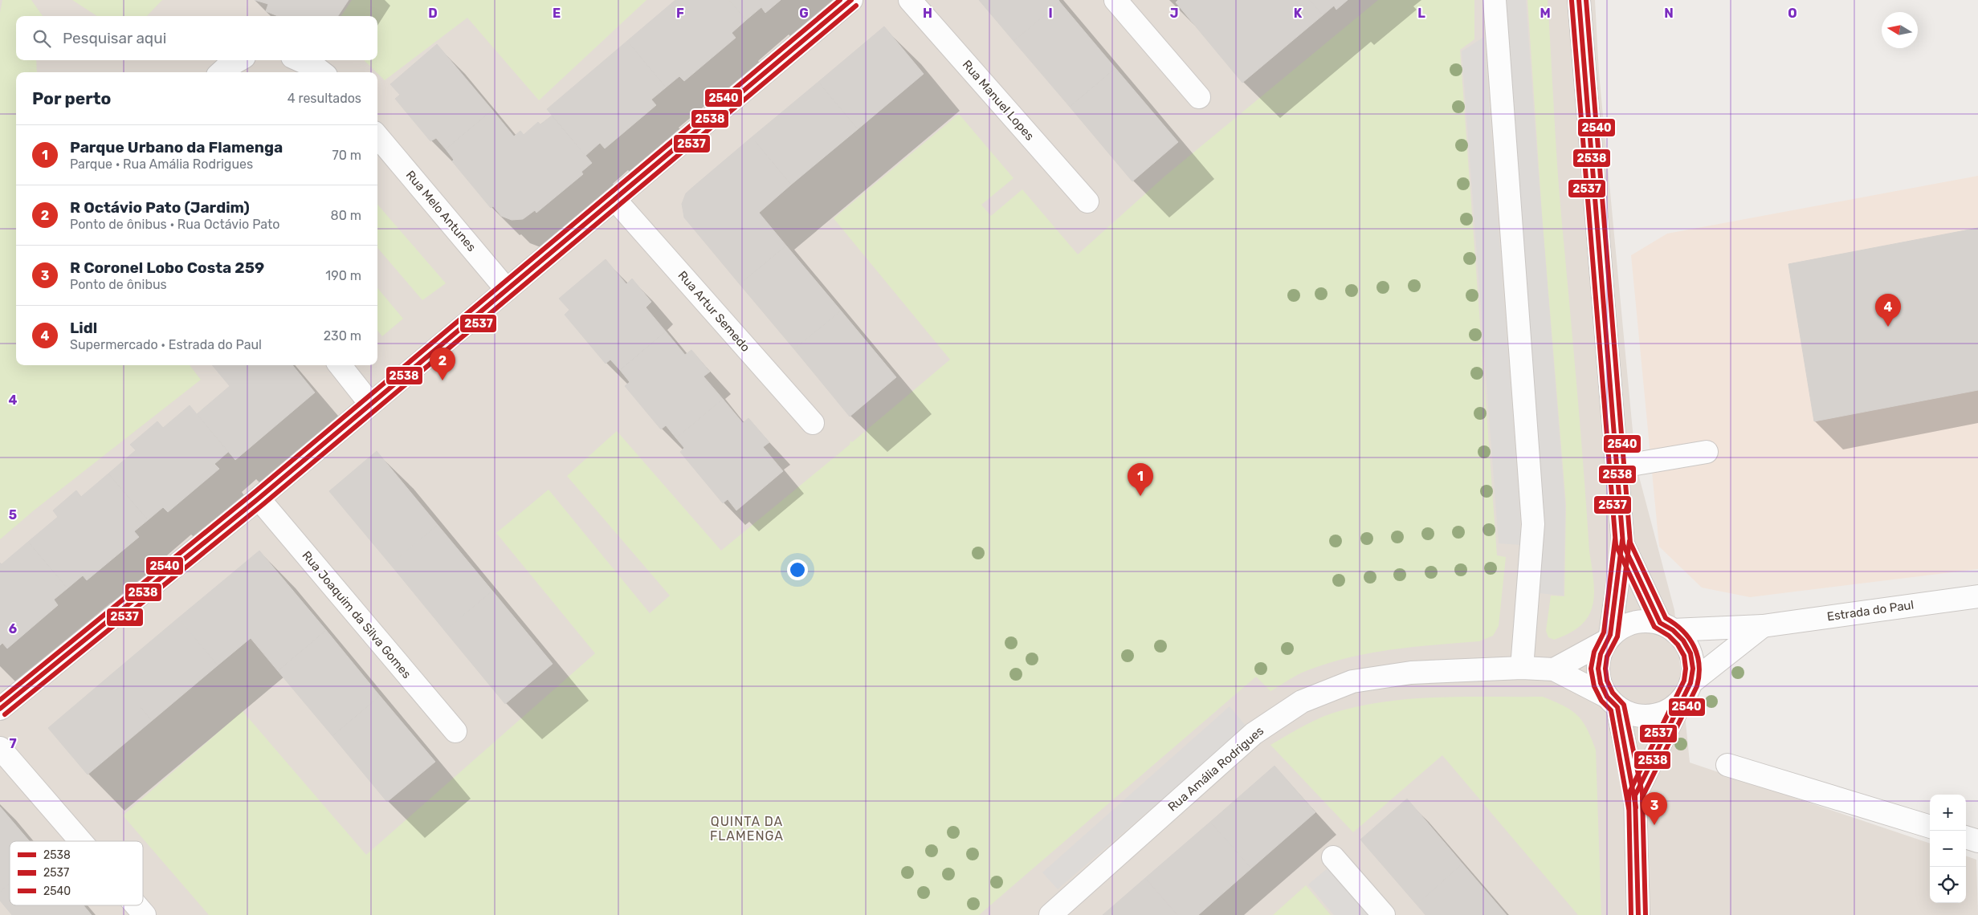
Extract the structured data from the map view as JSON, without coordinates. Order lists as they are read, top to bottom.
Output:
{
  "streets": {
    "street": [
      "Rua Manuel Lopes",
      "Rua Melo Antunes",
      "Rua Artur Semedo",
      "Estrada do Paul",
      "Rua Joaquim da Silva Gomes",
      "Rua Amália Rodrigues"
    ]
  },
  "crossings": [
    ["Estrada do Paul", "Rua Amália Rodrigues"]
  ],
  "districts": ["QUINTA DA FLAMENGA"],
  "lines": ["transit line 2538", "transit line 2540", "transit line 2537"],
  "legend": ["2538", "2537", "2540"],
  "north": "left",
  "page": {
    "search": "Pesquisar aqui",
    "heading": ["Por perto", "4 resultados"],
    "list": [
      {
        "mark": "1",
        "name": "Parque Urbano da Flamenga",
        "note": "Parque · Rua Amália Rodrigues",
        "value": "70 m"
      },
      {
        "mark": "2",
        "name": "R Octávio Pato (Jardim)",
        "note": "Ponto de ônibus · Rua Octávio Pato",
        "value": "80 m"
      },
      {
        "mark": "3",
        "name": "R Coronel Lobo Costa 259",
        "note": "Ponto de ônibus",
        "value": "190 m"
      },
      {
        "mark": "4",
        "name": "Lidl",
        "note": "Supermercado · Estrada do Paul",
        "value": "230 m"
      }
    ],
    "pins": [
      "4",
      "2",
      "1",
      "3"
    ],
    "map_buttons": ["+", "−"]
  },
  "grid": {
    "columns": [
      "D",
      "E",
      "F",
      "G",
      "H",
      "I",
      "J",
      "K",
      "L",
      "M",
      "N",
      "O"
    ],
    "rows": [
      "4",
      "5",
      "6",
      "7"
    ]
  }
}
